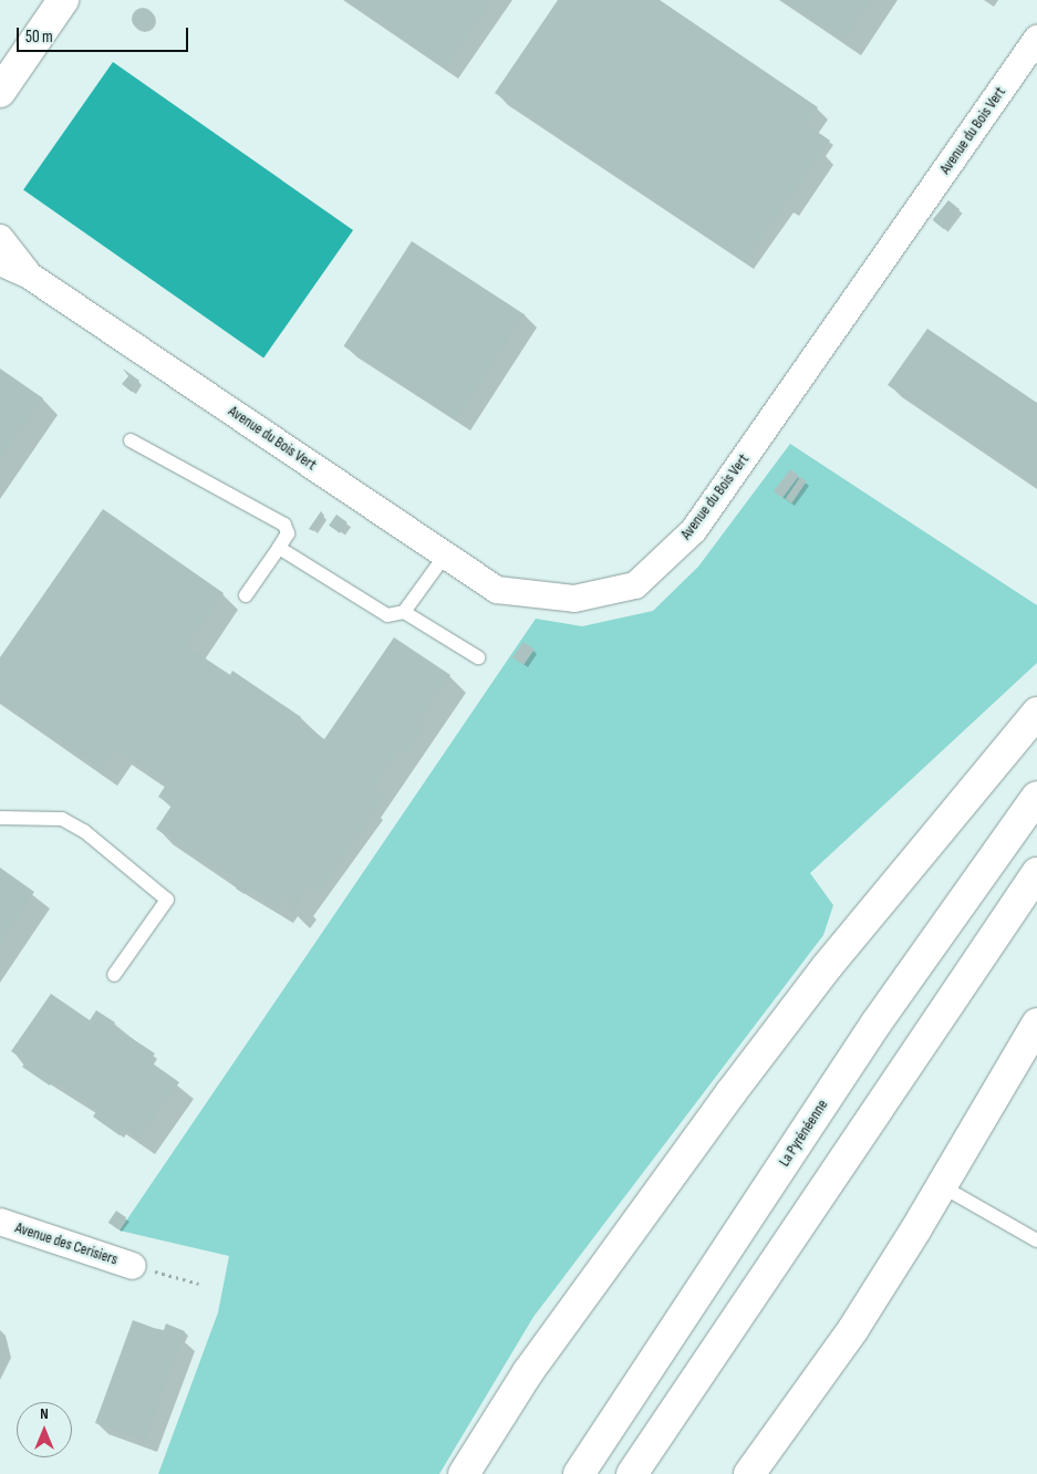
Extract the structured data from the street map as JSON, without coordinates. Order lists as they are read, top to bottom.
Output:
{
  "streets": {
    "main road": ["La Pyrénéenne"],
    "street": ["Avenue du Bois Vert", "Avenue des Cerisiers"]
  },
  "scale_bar": "50 m",
  "north": "top"
}
